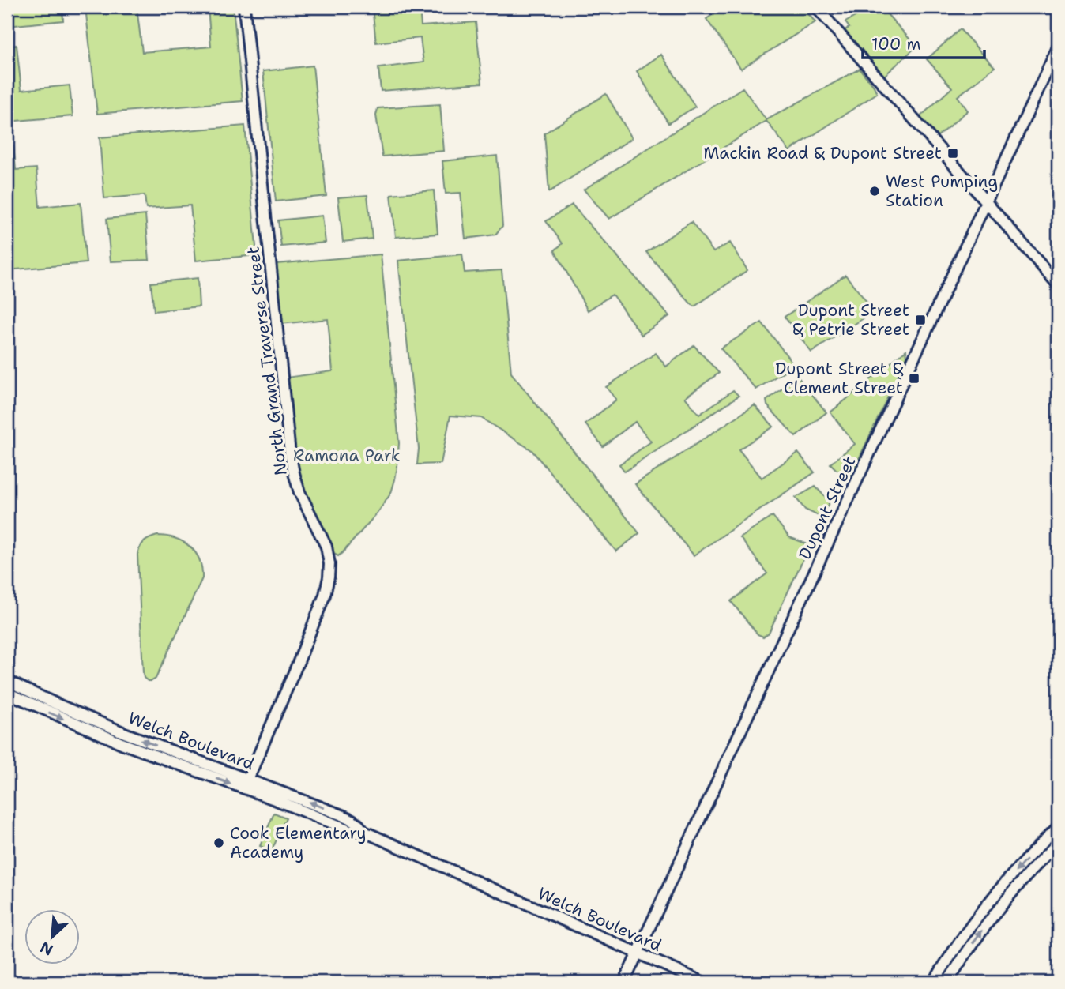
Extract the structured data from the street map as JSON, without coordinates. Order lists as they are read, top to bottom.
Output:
{
  "streets": {
    "street": ["North Grand Traverse Street", "Dupont Street", "Welch Boulevard"]
  },
  "crossings": [
    ["North Grand Traverse Street", "Welch Boulevard"],
    ["Dupont Street", "Welch Boulevard"]
  ],
  "parks": ["Ramona Park"],
  "places": {
    "transit": ["Mackin Road & Dupont Street", "Dupont Street & Petrie Street", "Dupont Street & Clement Street"],
    "other": ["West Pumping Station", "Cook Elementary Academy"]
  },
  "scale_bar": "100 m",
  "north": "bottom left"
}
